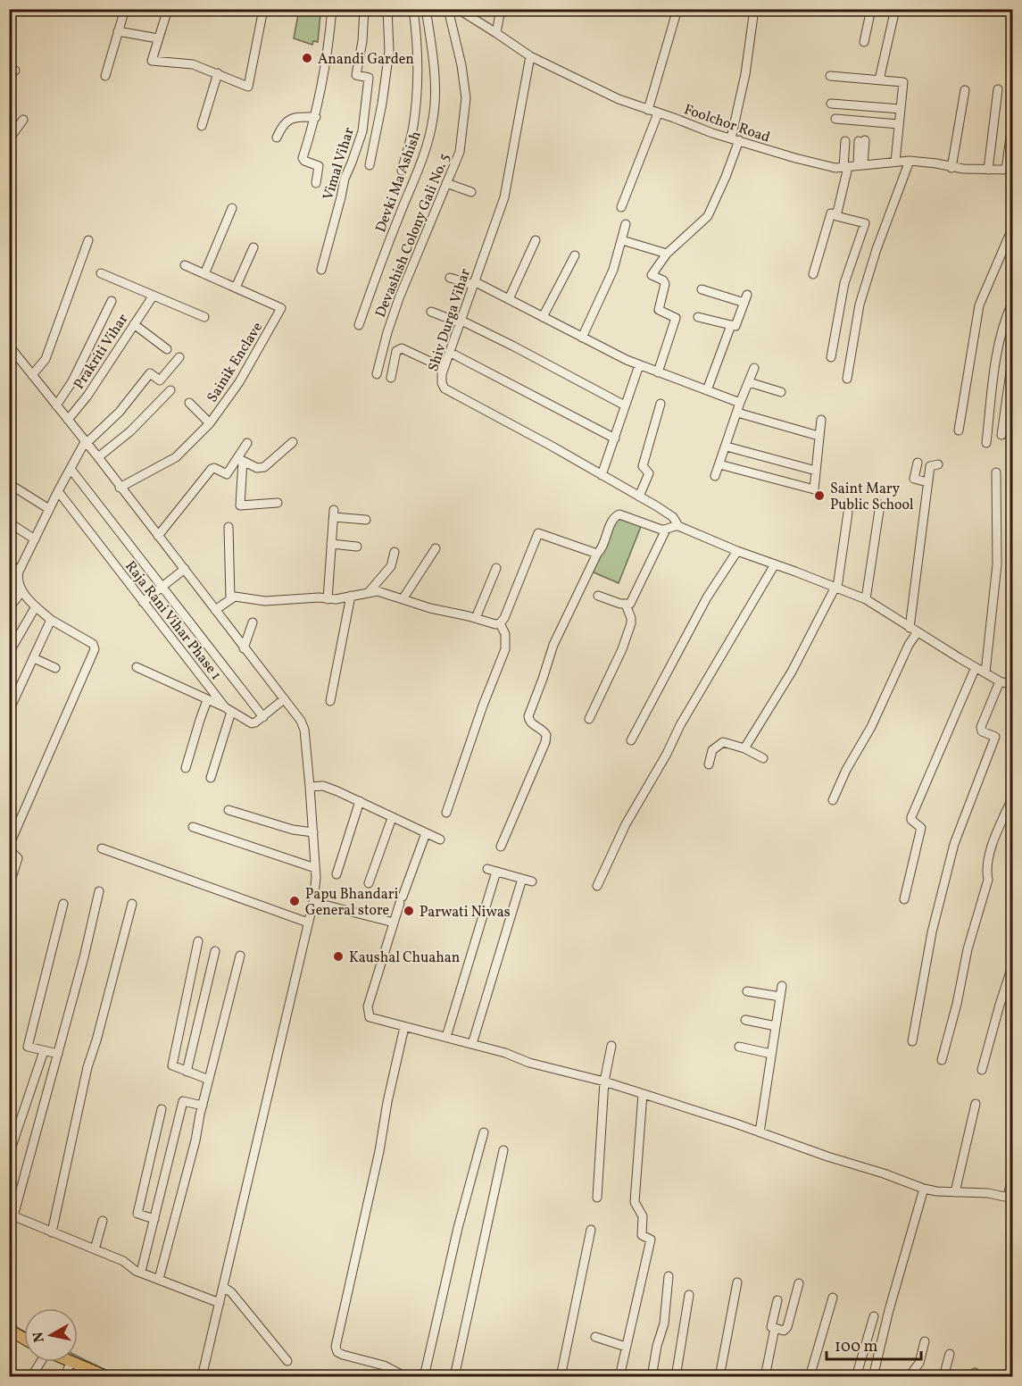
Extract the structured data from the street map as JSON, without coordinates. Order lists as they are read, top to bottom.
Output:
{
  "streets": {
    "street": [
      "Foolchor Road",
      "Vimal Vihar",
      "Devki Ma Ashish",
      "Devashish Colony Gali No. 5",
      "Shiv Durga Vihar",
      "Prakriti Vihar",
      "Sainik Enclave",
      "Raja Rani Vihar Phase 1"
    ]
  },
  "crossings": [
    ["Foolchor Road", "Shiv Durga Vihar"]
  ],
  "places": [
    "Anandi Garden",
    "Saint Mary Public School",
    "Papu Bhandari General store",
    "Parwati Niwas",
    "Kaushal Chuahan"
  ],
  "scale_bar": "100 m",
  "north": "left"
}
